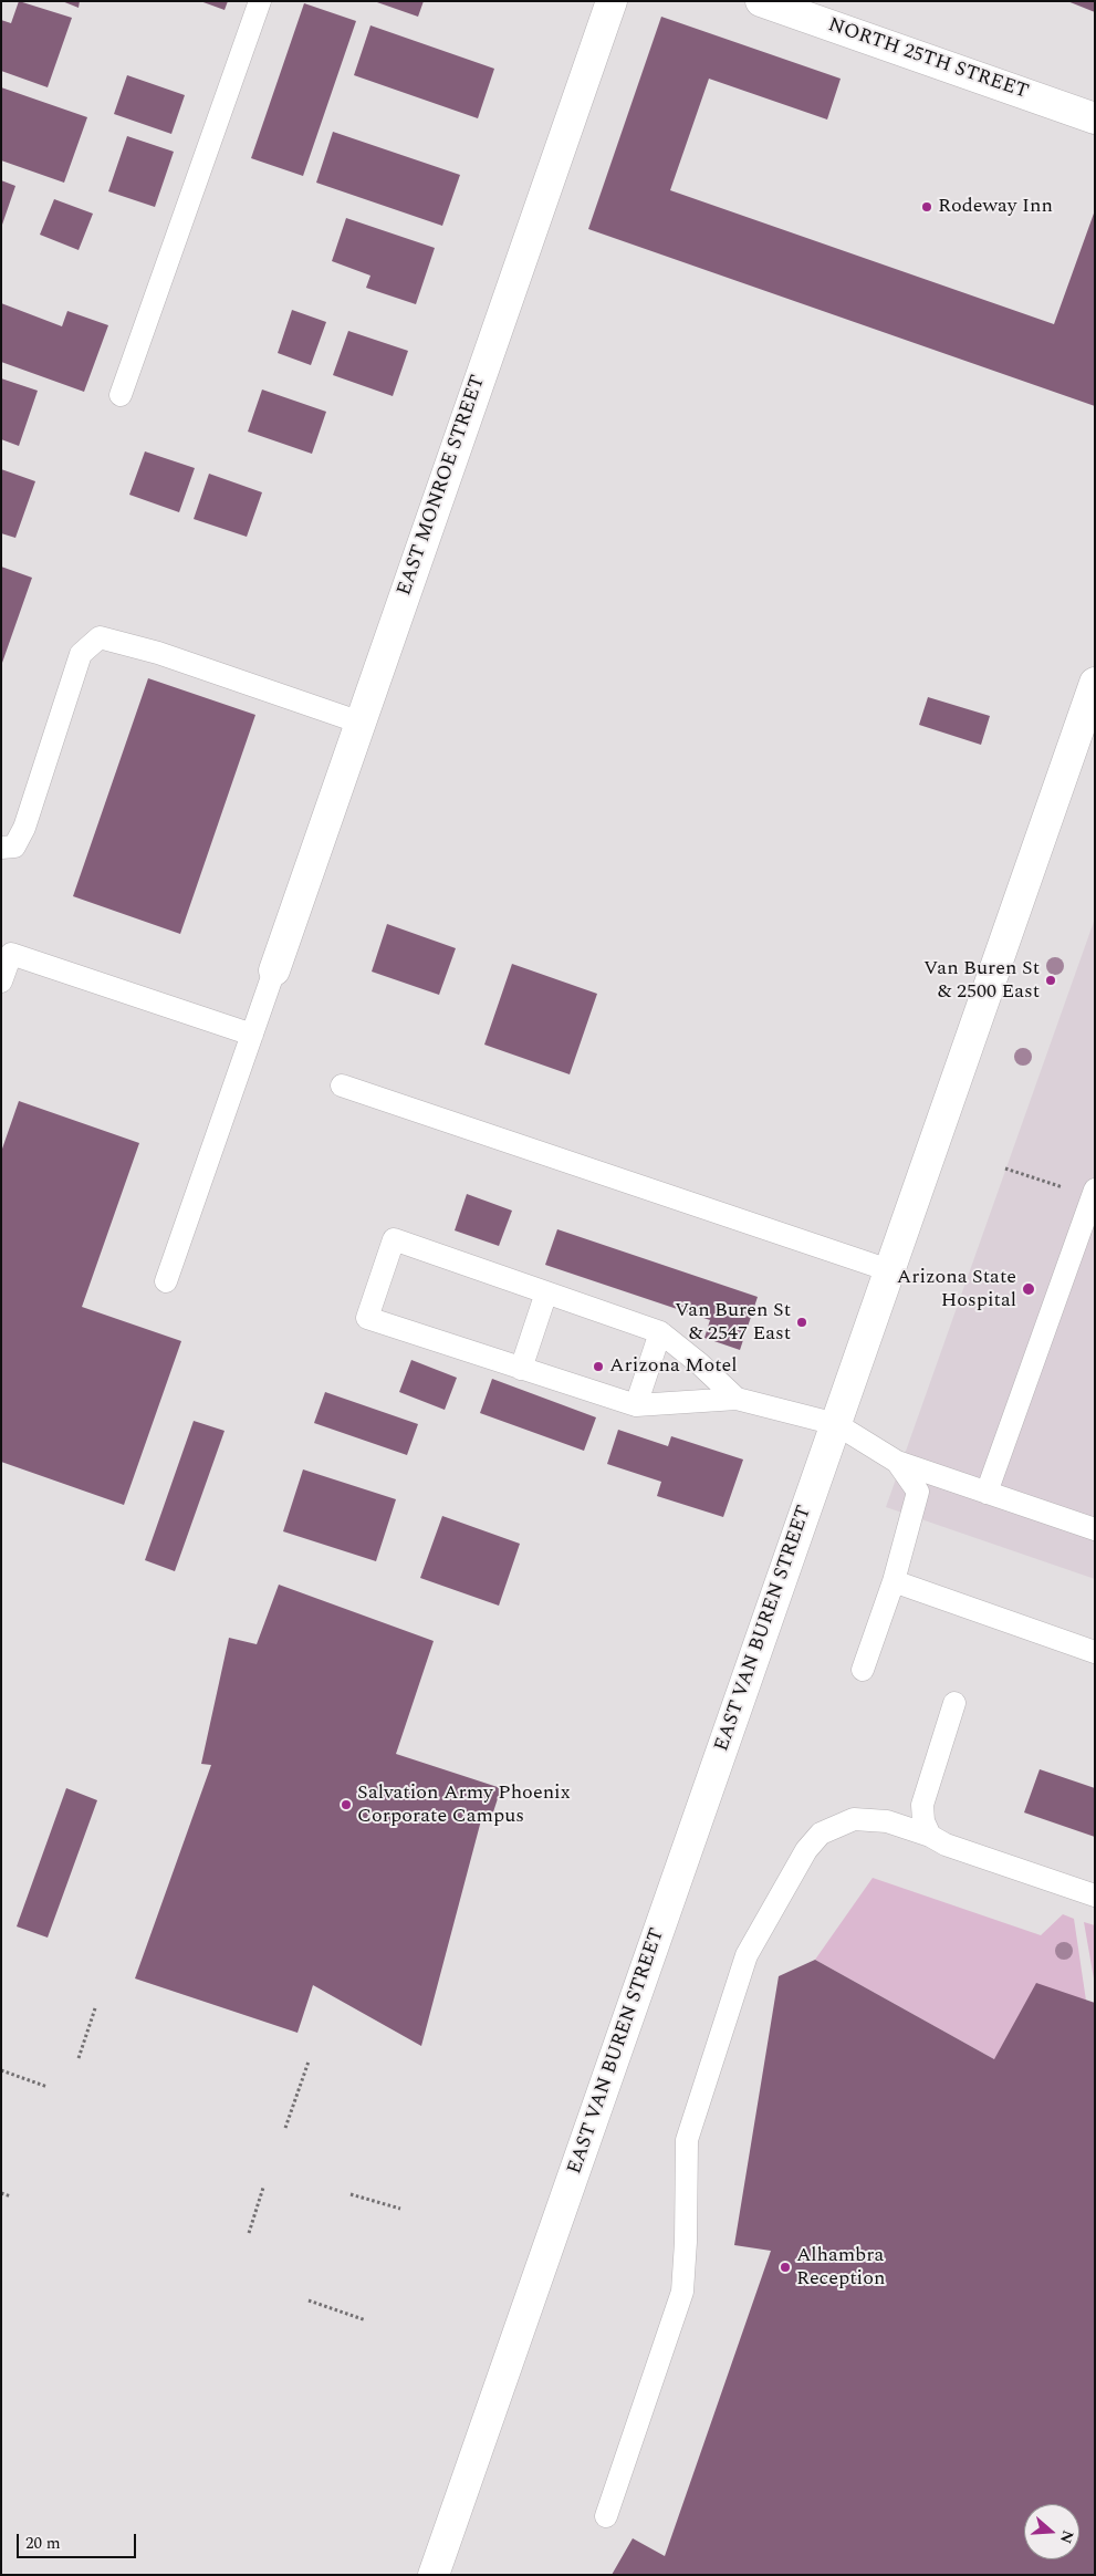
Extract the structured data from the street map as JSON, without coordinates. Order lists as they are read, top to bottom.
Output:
{
  "streets": {
    "main road": ["NORTH 25TH STREET", "EAST MONROE STREET", "EAST VAN BUREN STREET"]
  },
  "places": [
    "Rodeway Inn",
    "Van Buren St & 2500 East",
    "Arizona State Hospital",
    "Van Buren St & 2547 East",
    "Arizona Motel",
    "Salvation Army Phoenix Corporate Campus",
    "Alhambra Reception"
  ],
  "scale_bar": "20 m",
  "north": "right"
}
